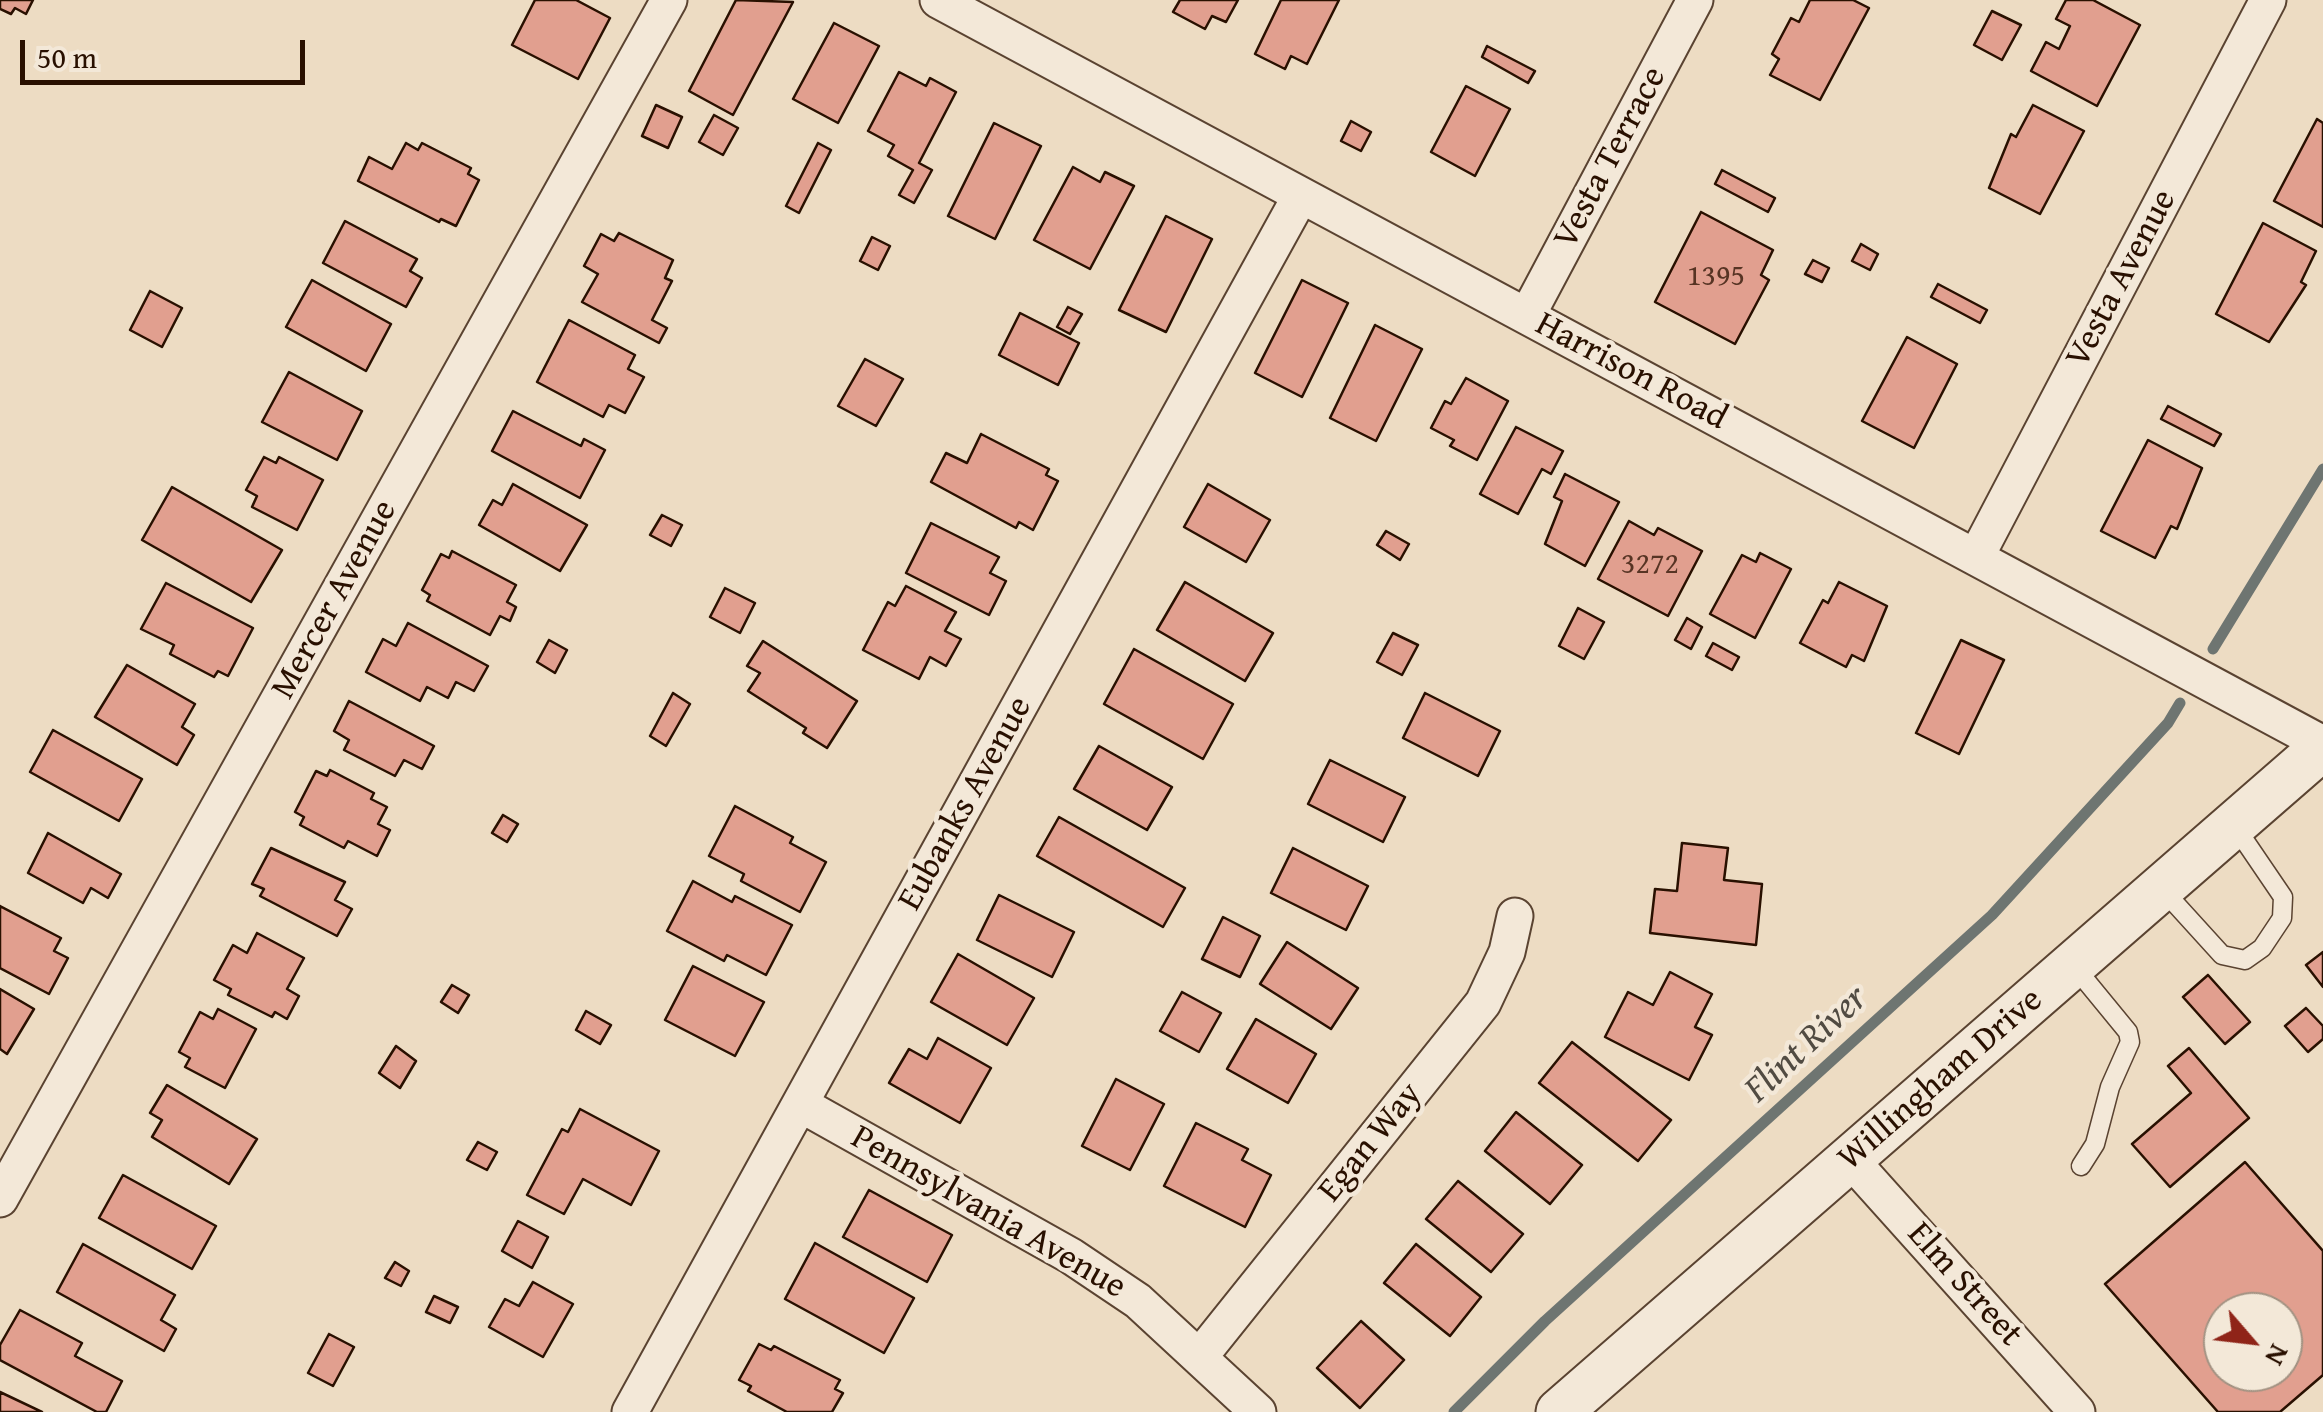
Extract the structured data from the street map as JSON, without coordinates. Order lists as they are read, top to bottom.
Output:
{
  "streets": {
    "street": [
      "Vesta Terrace",
      "Vesta Avenue",
      "Harrison Road",
      "Mercer Avenue",
      "Eubanks Avenue",
      "Willingham Drive",
      "Egan Way",
      "Pennsylvania Avenue",
      "Elm Street"
    ]
  },
  "crossings": [
    ["Vesta Terrace", "Harrison Road"],
    ["Vesta Avenue", "Harrison Road"],
    ["Harrison Road", "Eubanks Avenue"],
    ["Harrison Road", "Willingham Drive"],
    ["Eubanks Avenue", "Pennsylvania Avenue"],
    ["Willingham Drive", "Elm Street"],
    ["Egan Way", "Pennsylvania Avenue"]
  ],
  "water": ["Flint River"],
  "house_numbers": ["1395", "3272"],
  "scale_bar": "50 m",
  "north": "bottom right"
}
